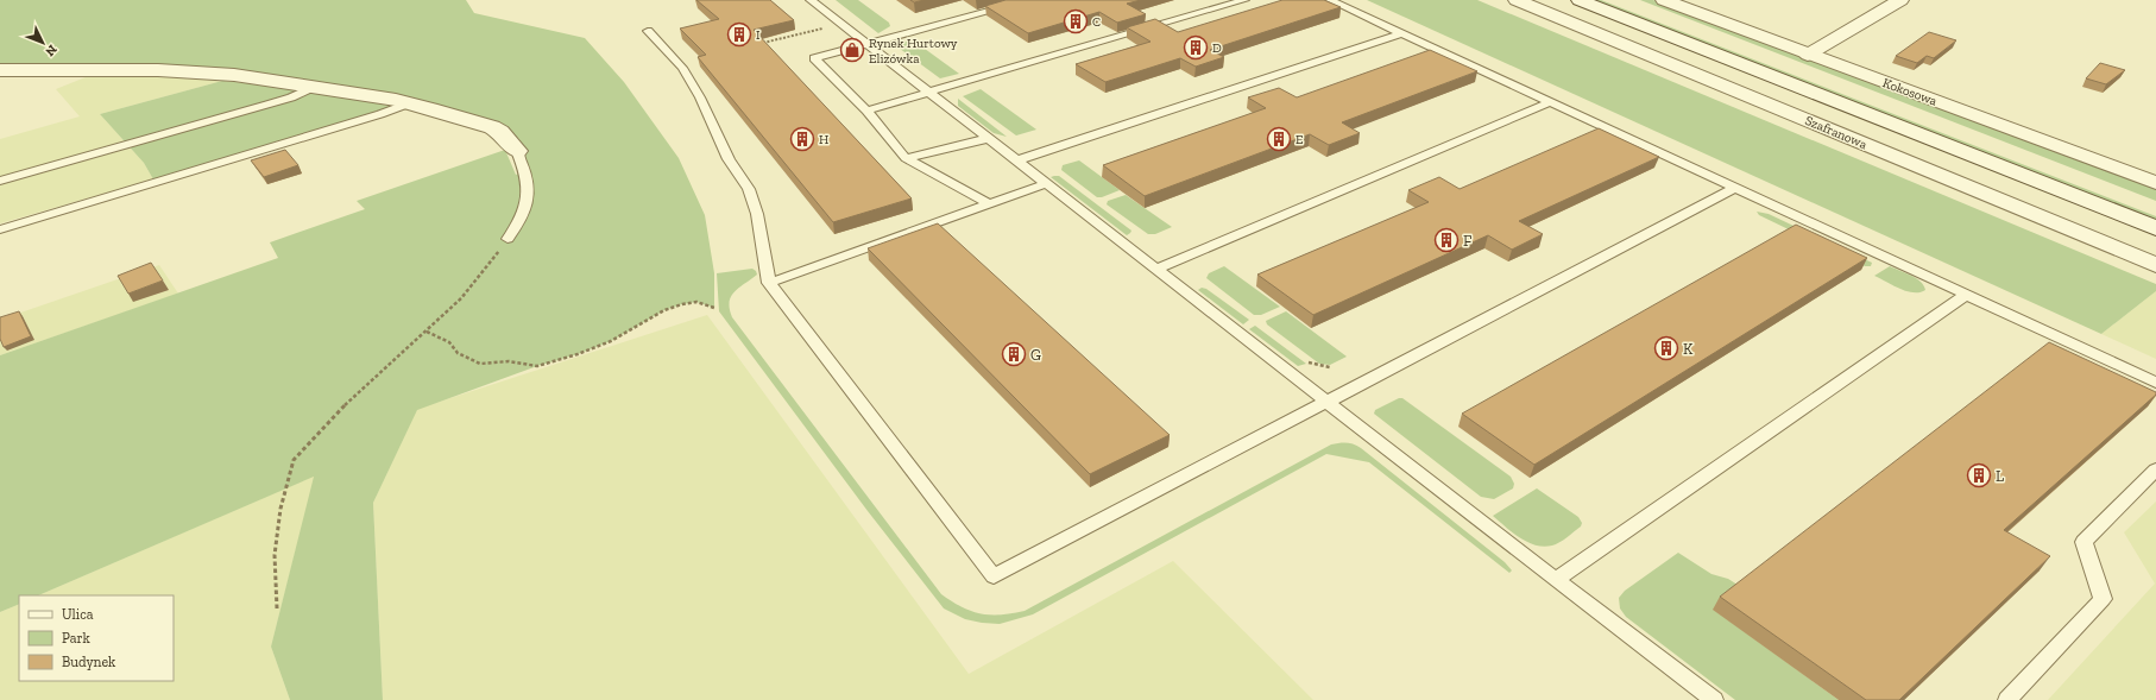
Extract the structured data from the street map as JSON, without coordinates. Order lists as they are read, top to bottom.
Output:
{
  "streets": {
    "street": ["Kokosowa", "Szafranowa"]
  },
  "places": {
    "building": [
      "C",
      "I",
      "D",
      "H",
      "E",
      "F",
      "K",
      "G",
      "L"
    ],
    "shop": ["Rynek Hurtowy Elizówka"]
  },
  "legend": ["Ulica", "Park", "Budynek"],
  "north": "bottom right"
}
